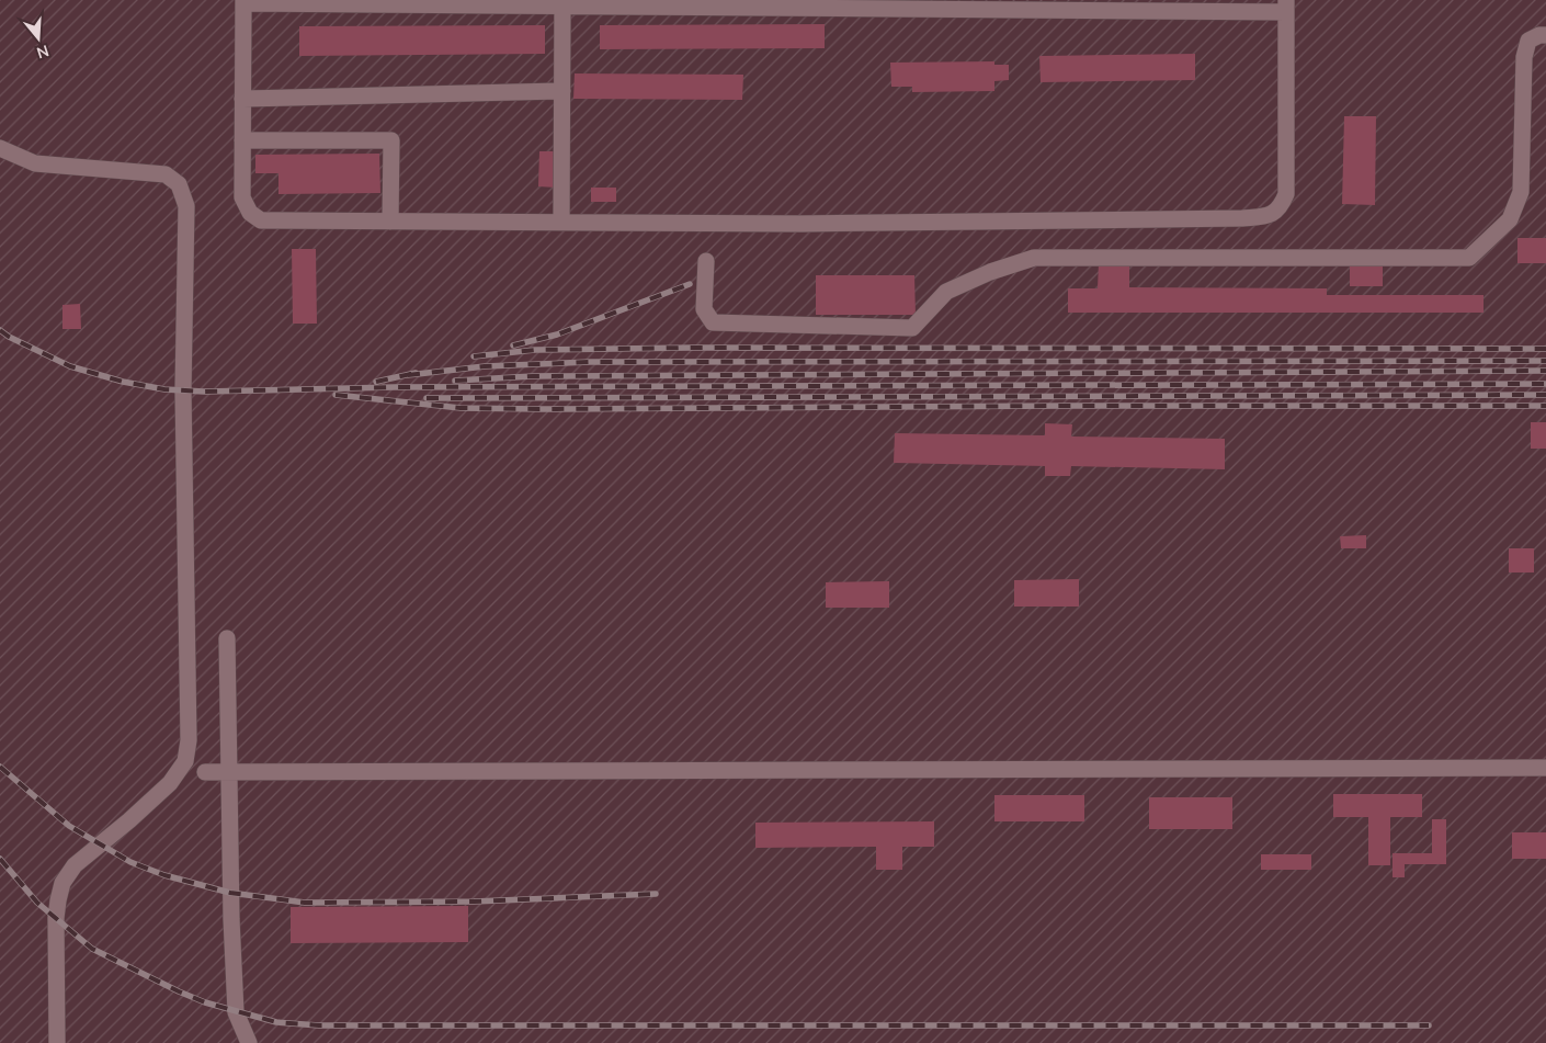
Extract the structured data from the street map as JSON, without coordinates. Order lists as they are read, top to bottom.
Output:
{
  "north": "bottom"
}
